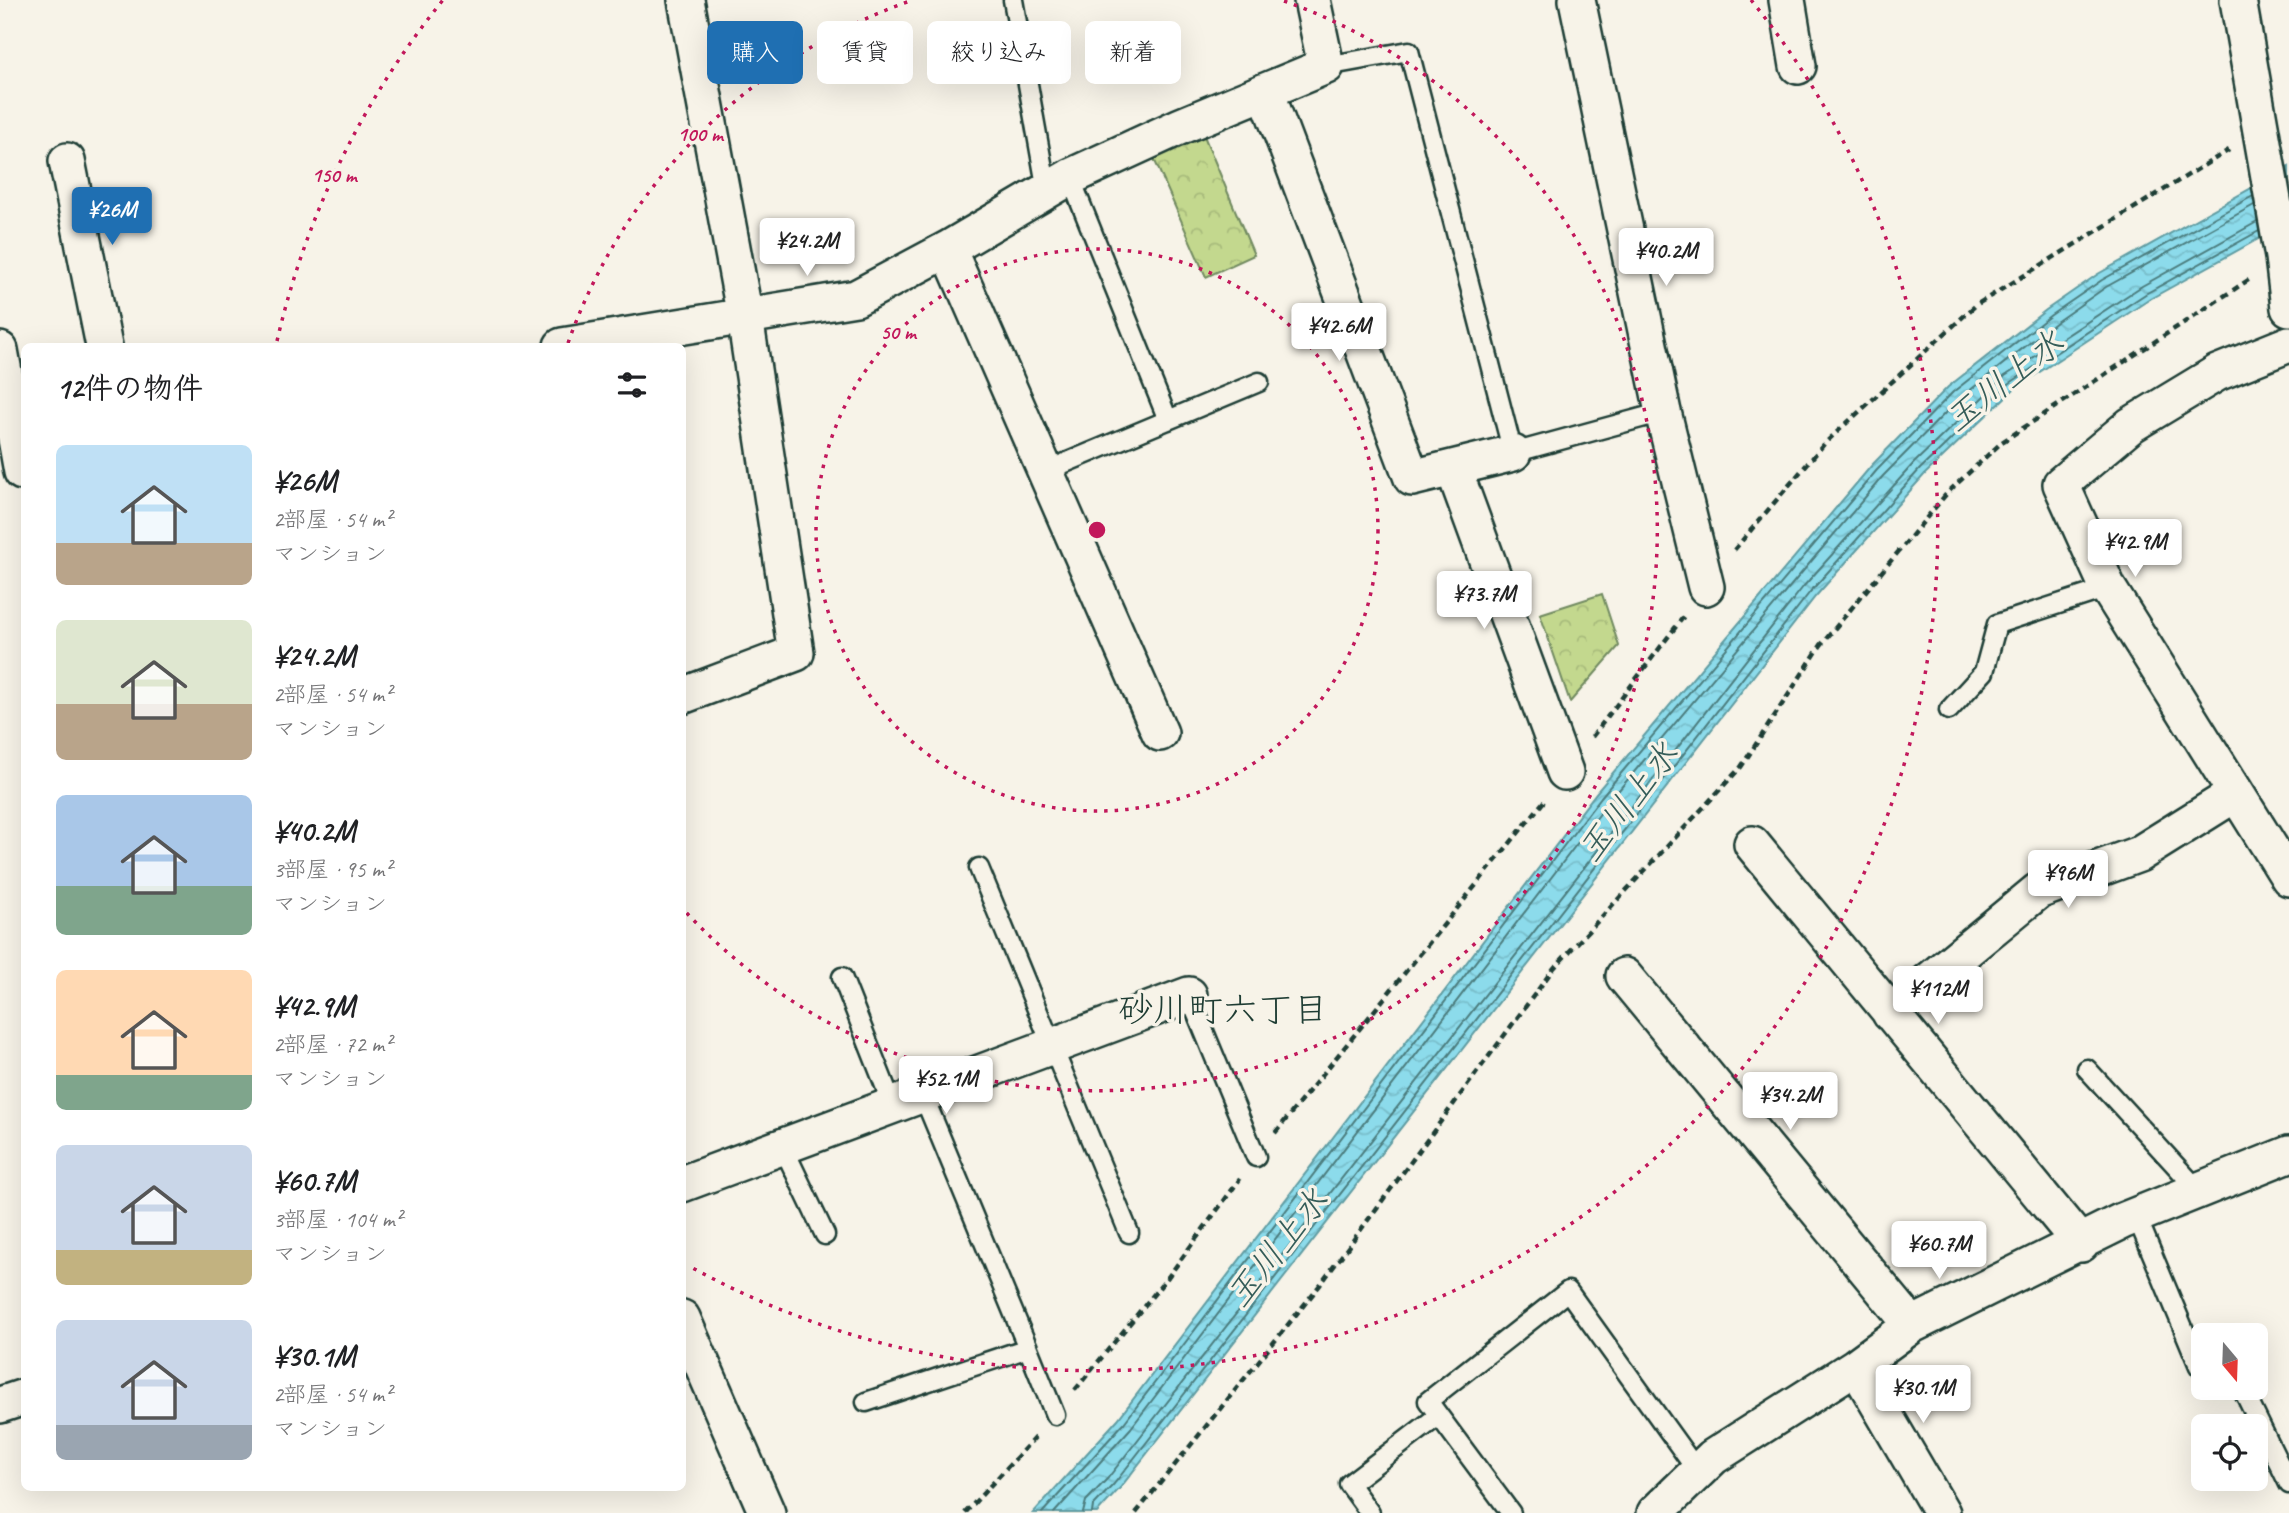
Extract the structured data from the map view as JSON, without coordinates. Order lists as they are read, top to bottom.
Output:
{
  "districts": ["砂川町六丁目"],
  "water": ["玉川上水"],
  "north": "bottom",
  "page": {
    "chip": [
      "購入",
      "賃貸",
      "絞り込み",
      "新着"
    ],
    "price": [
      "¥26M",
      "¥24.2M",
      "¥40.2M",
      "¥42.6M",
      "¥42.9M",
      "¥73.7M",
      "¥96M",
      "¥112M",
      "¥52.1M",
      "¥34.2M",
      "¥60.7M",
      "¥30.1M"
    ],
    "heading": "12件の物件",
    "list": [
      {
        "name": "¥26M",
        "note": "2部屋 · 54 m² · マンション"
      },
      {
        "name": "¥24.2M",
        "note": "2部屋 · 54 m² · マンション"
      },
      {
        "name": "¥40.2M",
        "note": "3部屋 · 95 m² · マンション"
      },
      {
        "name": "¥42.9M",
        "note": "2部屋 · 72 m² · マンション"
      },
      {
        "name": "¥60.7M",
        "note": "3部屋 · 104 m² · マンション"
      },
      {
        "name": "¥30.1M",
        "note": "2部屋 · 54 m² · マンション"
      }
    ]
  },
  "rings": ["100 m", "150 m", "50 m"]
}
